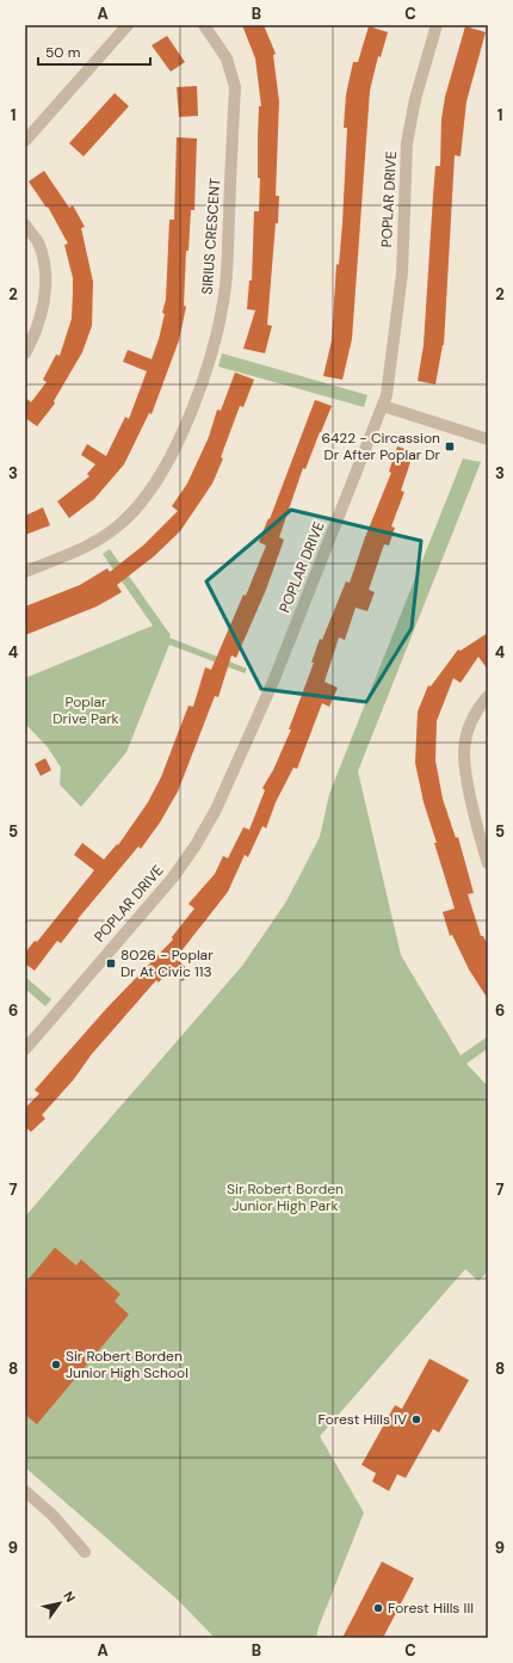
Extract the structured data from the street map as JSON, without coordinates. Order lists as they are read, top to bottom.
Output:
{
  "streets": {
    "street": ["POPLAR DRIVE", "SIRIUS CRESCENT"]
  },
  "parks": ["Poplar Drive Park", "Sir Robert Borden Junior High Park"],
  "places": {
    "transit": ["6422 - Circassion Dr After Poplar Dr", "8026 - Poplar Dr At Civic 113"],
    "other": ["Sir Robert Borden Junior High School", "Forest Hills IV", "Forest Hills III"]
  },
  "scale_bar": "50 m",
  "north": "top right",
  "grid": {
    "columns": ["A", "B", "C"],
    "rows": [
      "1",
      "2",
      "3",
      "4",
      "5",
      "6",
      "7",
      "8",
      "9"
    ]
  }
}
